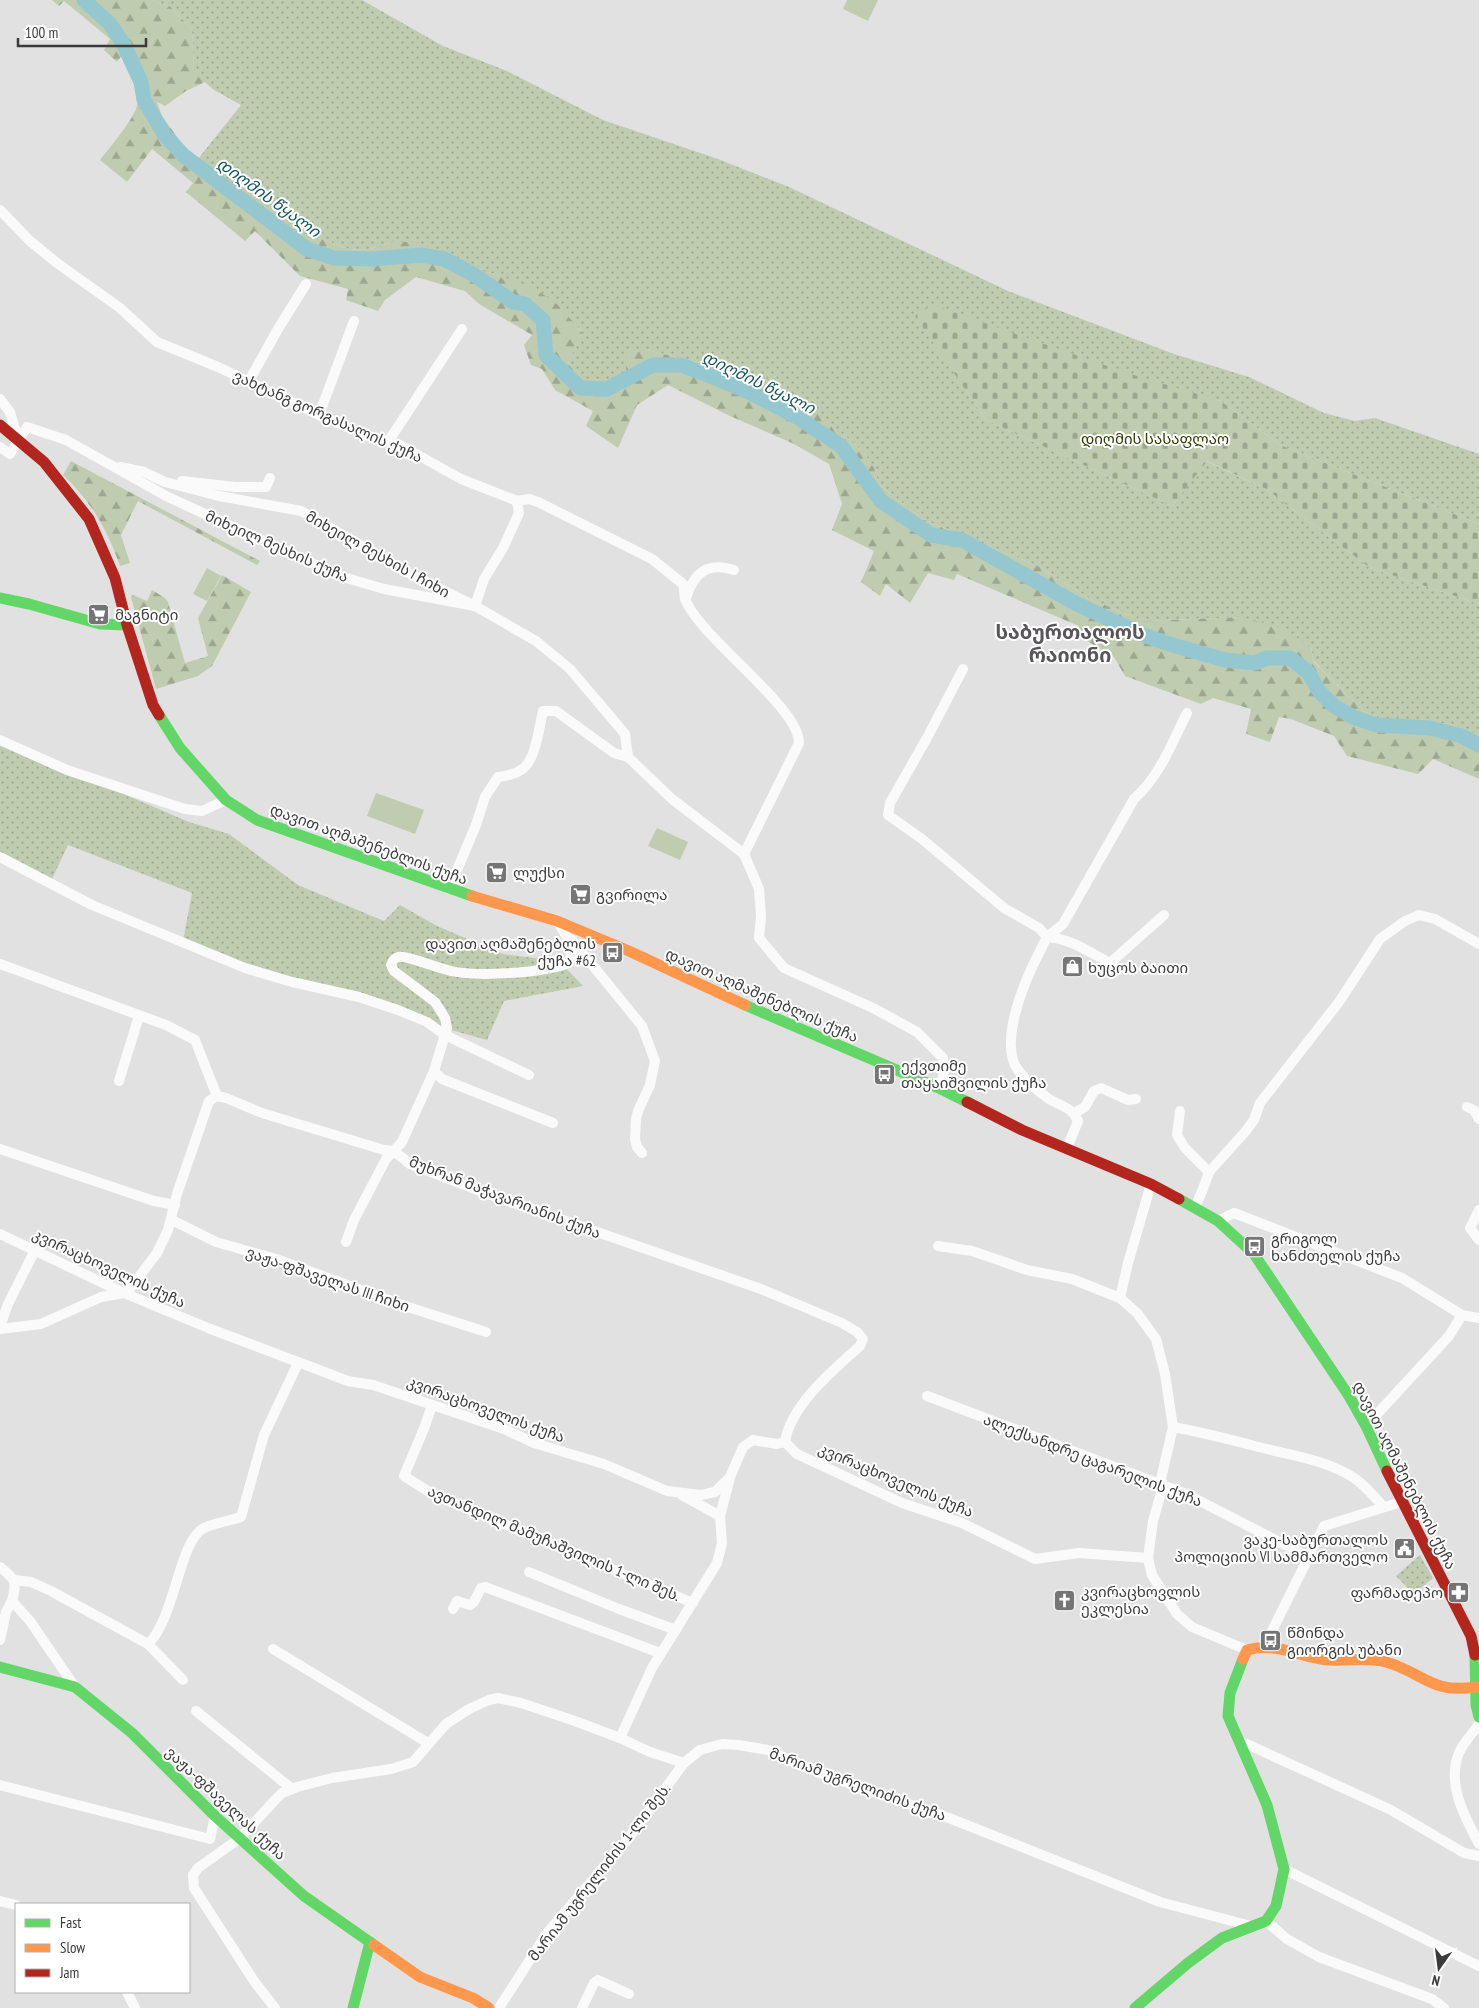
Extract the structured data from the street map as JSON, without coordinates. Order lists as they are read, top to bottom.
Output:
{
  "streets": {
    "street": [
      "ვახტანგ გორგასალის ქუჩა",
      "მიხეილ მესხის ქუჩა",
      "მიხეილ მესხის I ჩიხი",
      "დავით აღმაშენებლის ქუჩა",
      "მუხრან მაჭავარიანის ქუჩა",
      "კვირაცხოველის ქუჩა",
      "ვაჟა-ფშაველას III ჩიხი",
      "ალექსანდრე ცაგარელის ქუჩა",
      "ავთანდილ მამუჩაშვილის 1-ლი შეს.",
      "მარიამ უგრელიძის ქუჩა",
      "ვაჟა-ფშაველას ქუჩა",
      "მარიამ უგრელიძის 1-ლი შეს."
    ]
  },
  "crossings": [
    ["მიხეილ მესხის ქუჩა", "მიხეილ მესხის I ჩიხი"],
    ["მიხეილ მესხის ქუჩა", "დავით აღმაშენებლის ქუჩა"],
    ["მუხრან მაჭავარიანის ქუჩა", "კვირაცხოველის ქუჩა"],
    ["კვირაცხოველის ქუჩა", "ავთანდილ მამუჩაშვილის 1-ლი შეს."],
    ["მარიამ უგრელიძის ქუჩა", "მარიამ უგრელიძის 1-ლი შეს."]
  ],
  "districts": ["საბურთალოს რაიონი"],
  "water": ["დიღმის წყალი"],
  "parks": ["დიღმის სასაფლაო"],
  "places": {
    "supermarket": ["მაგნიტი", "ლუქსი", "გვირილა"],
    "bus stop": [
      "დავით აღმაშენებლის ქუჩა #62",
      "ექვთიმე თაყაიშვილის ქუჩა",
      "გრიგოლ ხანძთელის ქუჩა",
      "წმინდა გიორგის უბანი"
    ],
    "shop": ["ხუცოს ბაითი"],
    "public building": ["ვაკე-საბურთალოს პოლიციის VI სამმართველო"],
    "pharmacy": ["ფარმადეპო"],
    "church": ["კვირაცხოვლის ეკლესია"]
  },
  "legend": ["Fast", "Slow", "Jam"],
  "scale_bar": "100 m",
  "north": "bottom"
}
